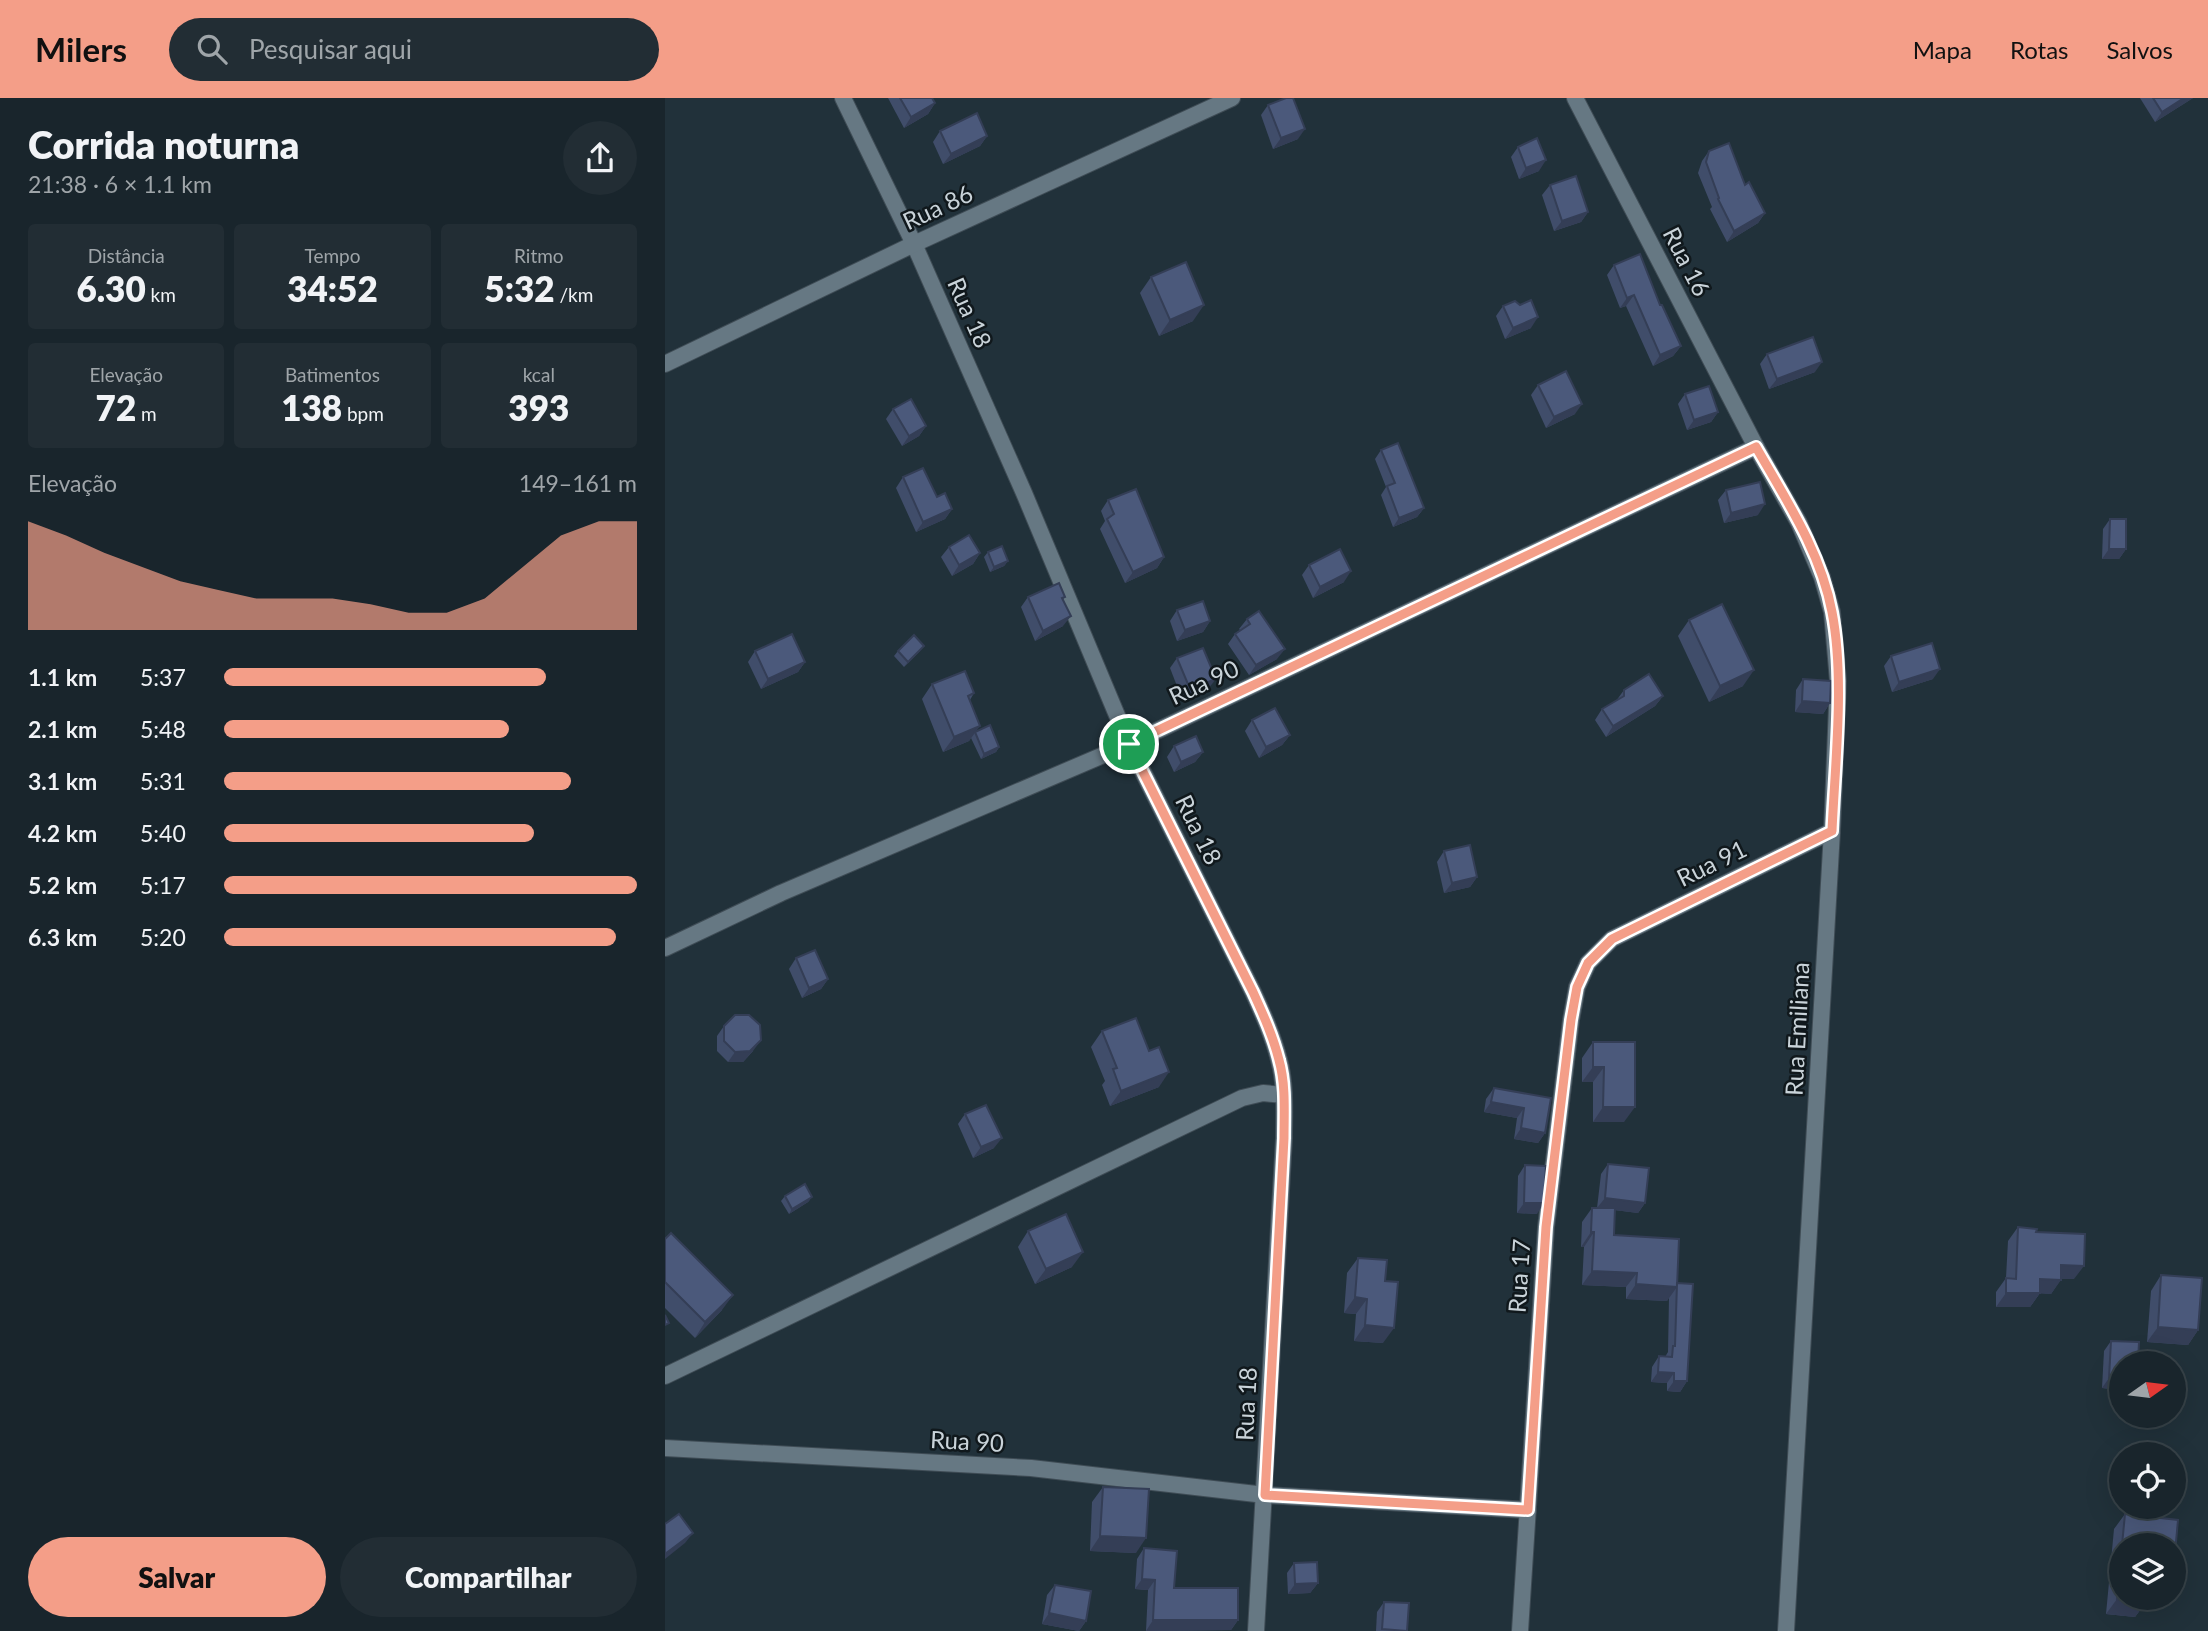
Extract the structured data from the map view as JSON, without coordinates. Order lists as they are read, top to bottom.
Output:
{
  "streets": {
    "street": [
      "Rua 86",
      "Rua 16",
      "Rua 18",
      "Rua 90",
      "Rua 91",
      "Rua Emiliana",
      "Rua 17"
    ]
  },
  "crossings": [
    ["Rua 86", "Rua 18"],
    ["Rua 16", "Rua 90"],
    ["Rua 16", "Rua Emiliana"],
    ["Rua 18", "Rua 90"],
    ["Rua 90", "Rua Emiliana"],
    ["Rua 90", "Rua 17"],
    ["Rua 91", "Rua Emiliana"],
    ["Rua 91", "Rua 17"]
  ],
  "north": "right",
  "page": {
    "header": "Milers",
    "search": "Pesquisar aqui",
    "nav": ["Mapa", "Rotas", "Salvos"],
    "heading": ["Corrida noturna", "21:38 · 6 × 1.1 km"],
    "stats": [
      ["Distância", "6.30 km"],
      ["Tempo", "34:52"],
      ["Ritmo", "5:32 /km"],
      ["Elevação", "72 m"],
      ["Batimentos", "138 bpm"],
      ["kcal", "393"]
    ],
    "chart": ["Elevação", "149–161 m"],
    "list": [
      {
        "name": "1.1 km",
        "note": "5:37"
      },
      {
        "name": "2.1 km",
        "note": "5:48"
      },
      {
        "name": "3.1 km",
        "note": "5:31"
      },
      {
        "name": "4.2 km",
        "note": "5:40"
      },
      {
        "name": "5.2 km",
        "note": "5:17"
      },
      {
        "name": "6.3 km",
        "note": "5:20"
      }
    ],
    "buttons": ["Salvar", "Compartilhar"]
  }
}
